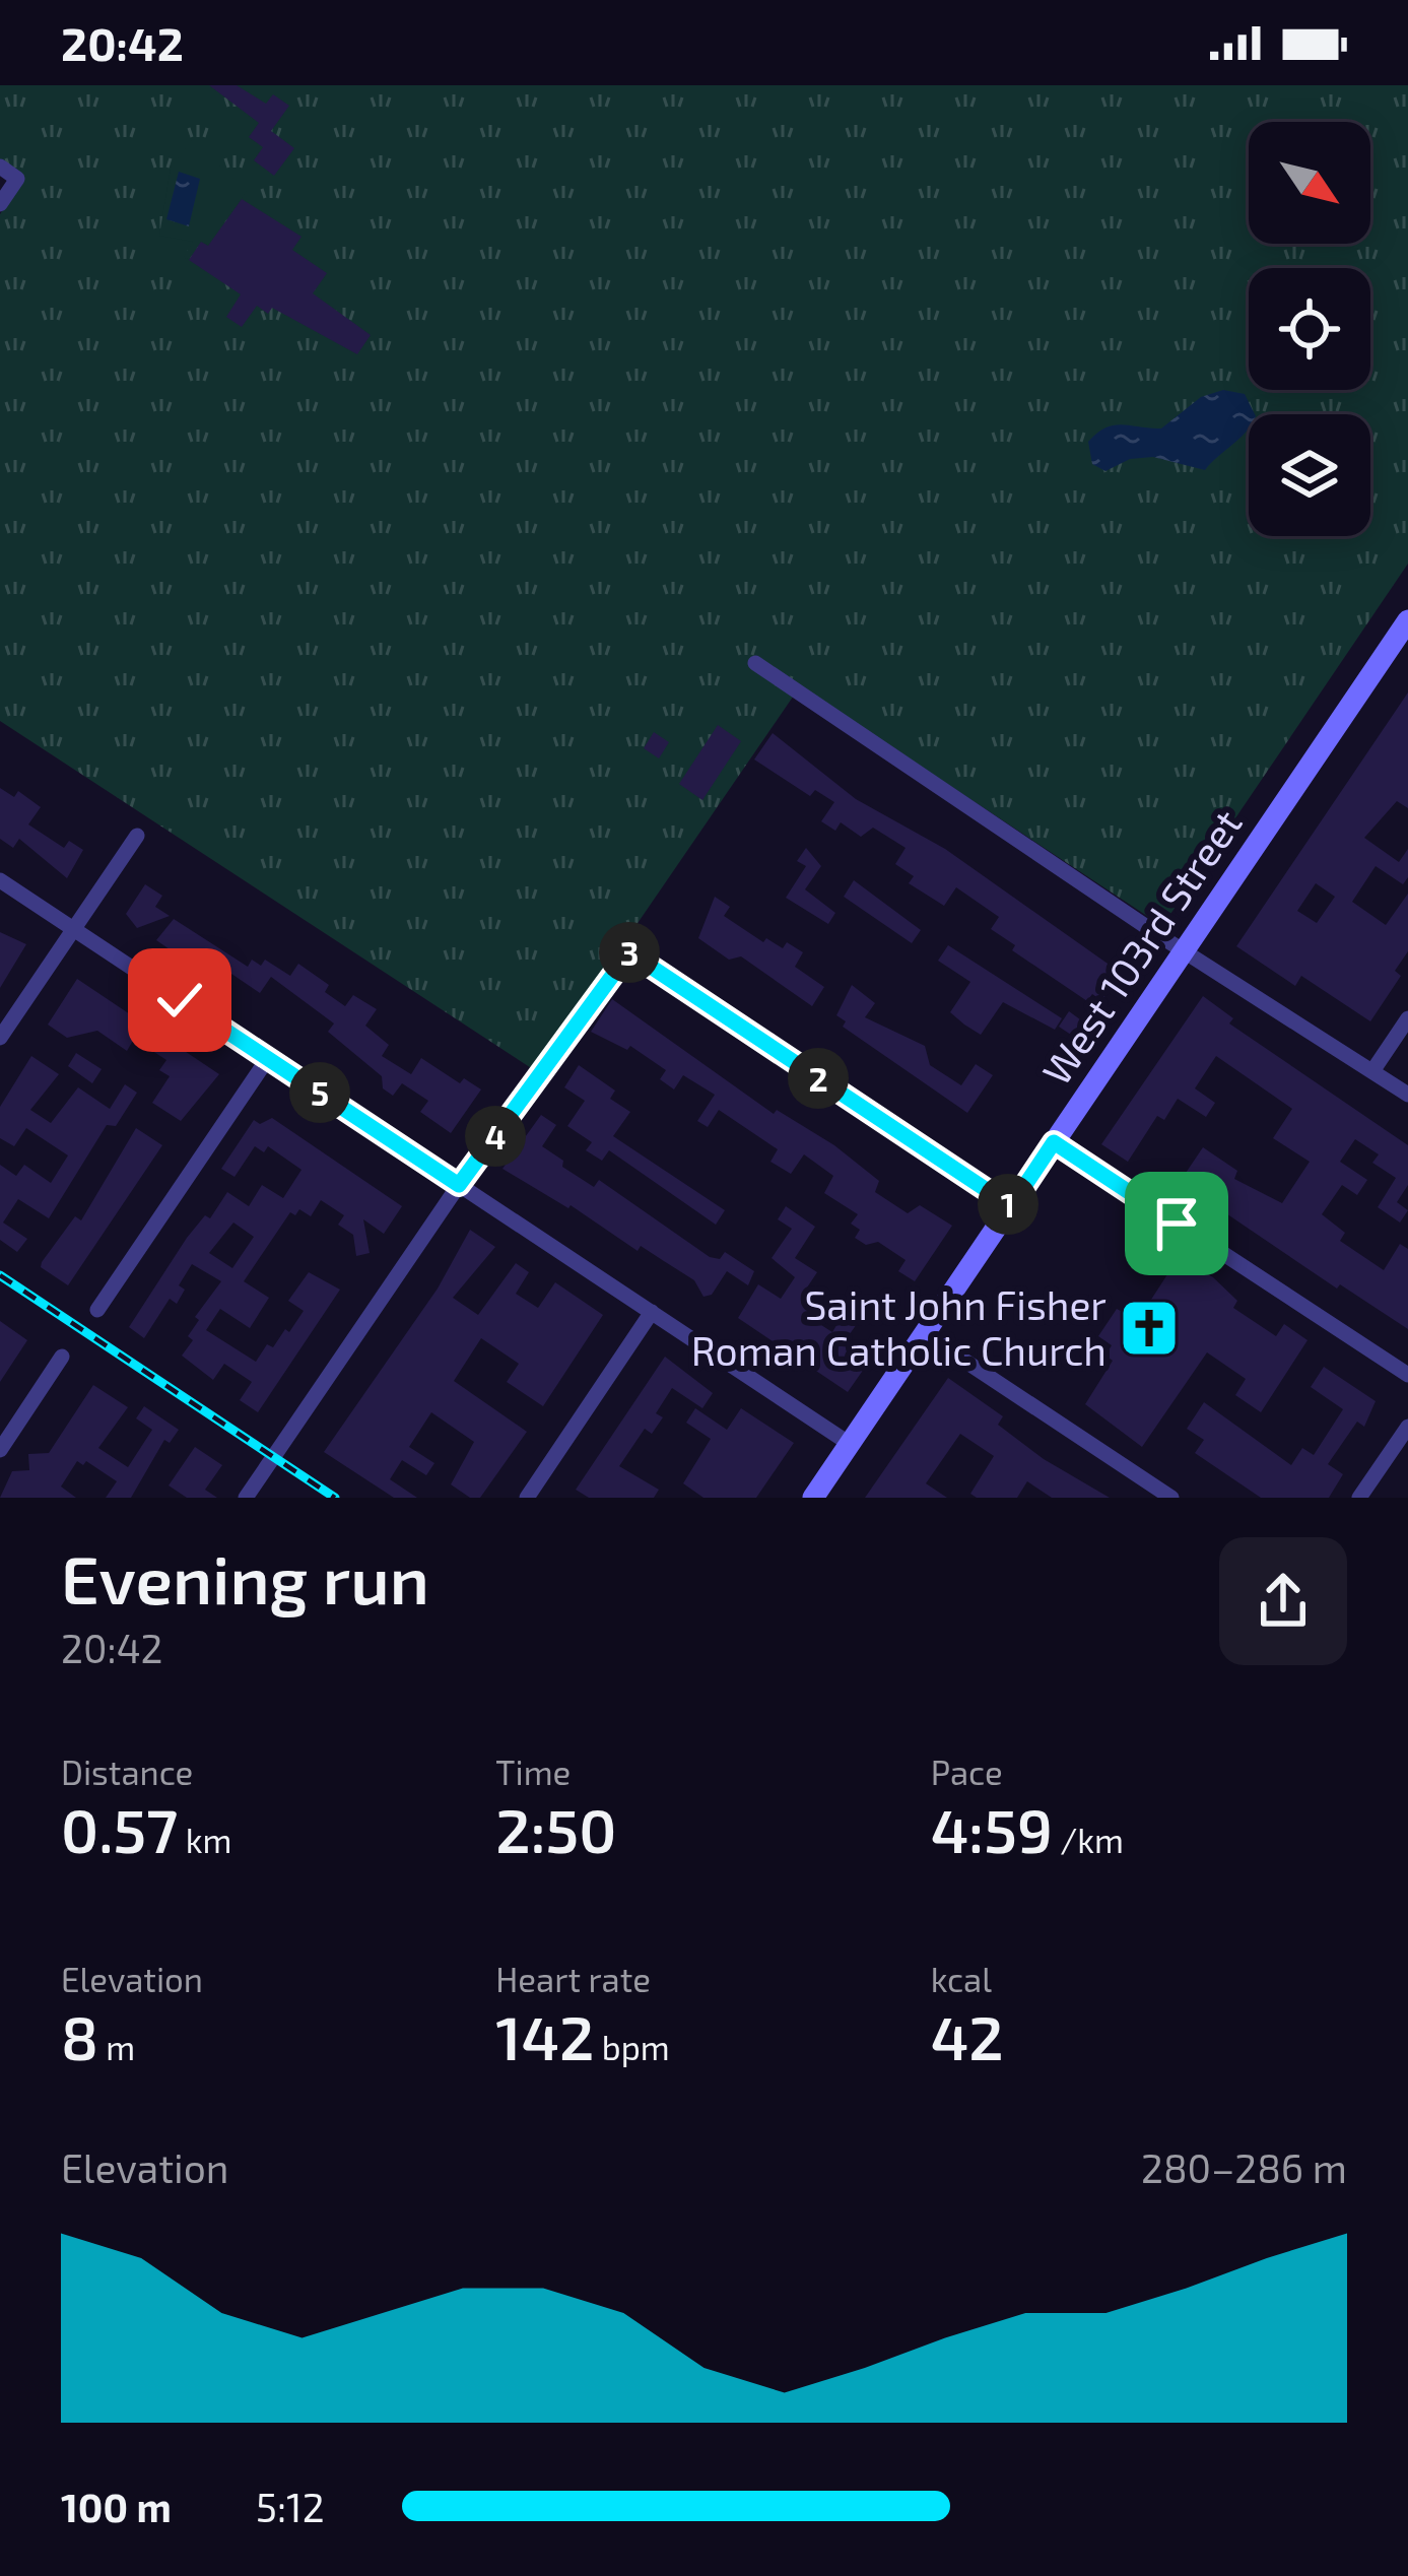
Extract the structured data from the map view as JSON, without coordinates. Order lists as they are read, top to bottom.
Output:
{
  "streets": {
    "main road": ["West 103rd Street"]
  },
  "places": {
    "church": ["Saint John Fisher Roman Catholic Church"]
  },
  "north": "bottom right",
  "page": {
    "status": "20:42",
    "pins": [
      "3",
      "2",
      "5",
      "4",
      "1"
    ],
    "heading": ["Evening run", "20:42"],
    "stats": [
      ["Distance", "0.57 km"],
      ["Time", "2:50"],
      ["Pace", "4:59 /km"],
      ["Elevation", "8 m"],
      ["Heart rate", "142 bpm"],
      ["kcal", "42"]
    ],
    "chart": ["Elevation", "280–286 m"],
    "list": [
      {
        "name": "100 m",
        "note": "5:12"
      }
    ]
  }
}
